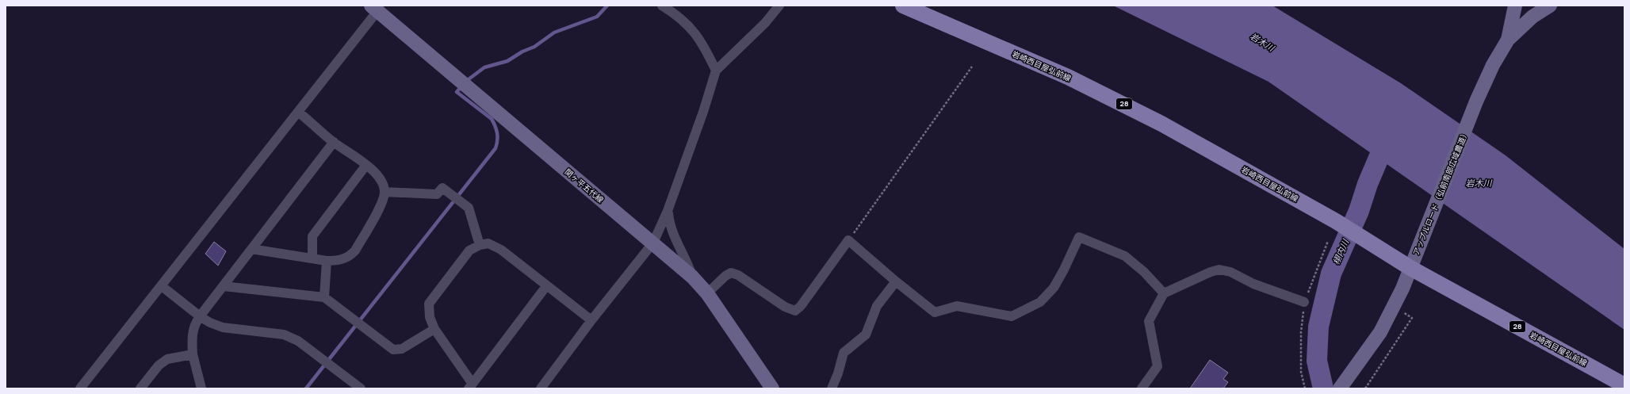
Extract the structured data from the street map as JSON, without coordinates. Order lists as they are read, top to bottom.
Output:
{
  "streets": {
    "main road": [
      "岩崎西目屋弘前線",
      "28",
      "関ヶ平五代線",
      "アップルロード（弘前南部広域農道）"
    ]
  },
  "crossings": [
    ["岩崎西目屋弘前線", "アップルロード（弘前南部広域農道）"]
  ],
  "water": ["岩木川", "栩内川"]
}
